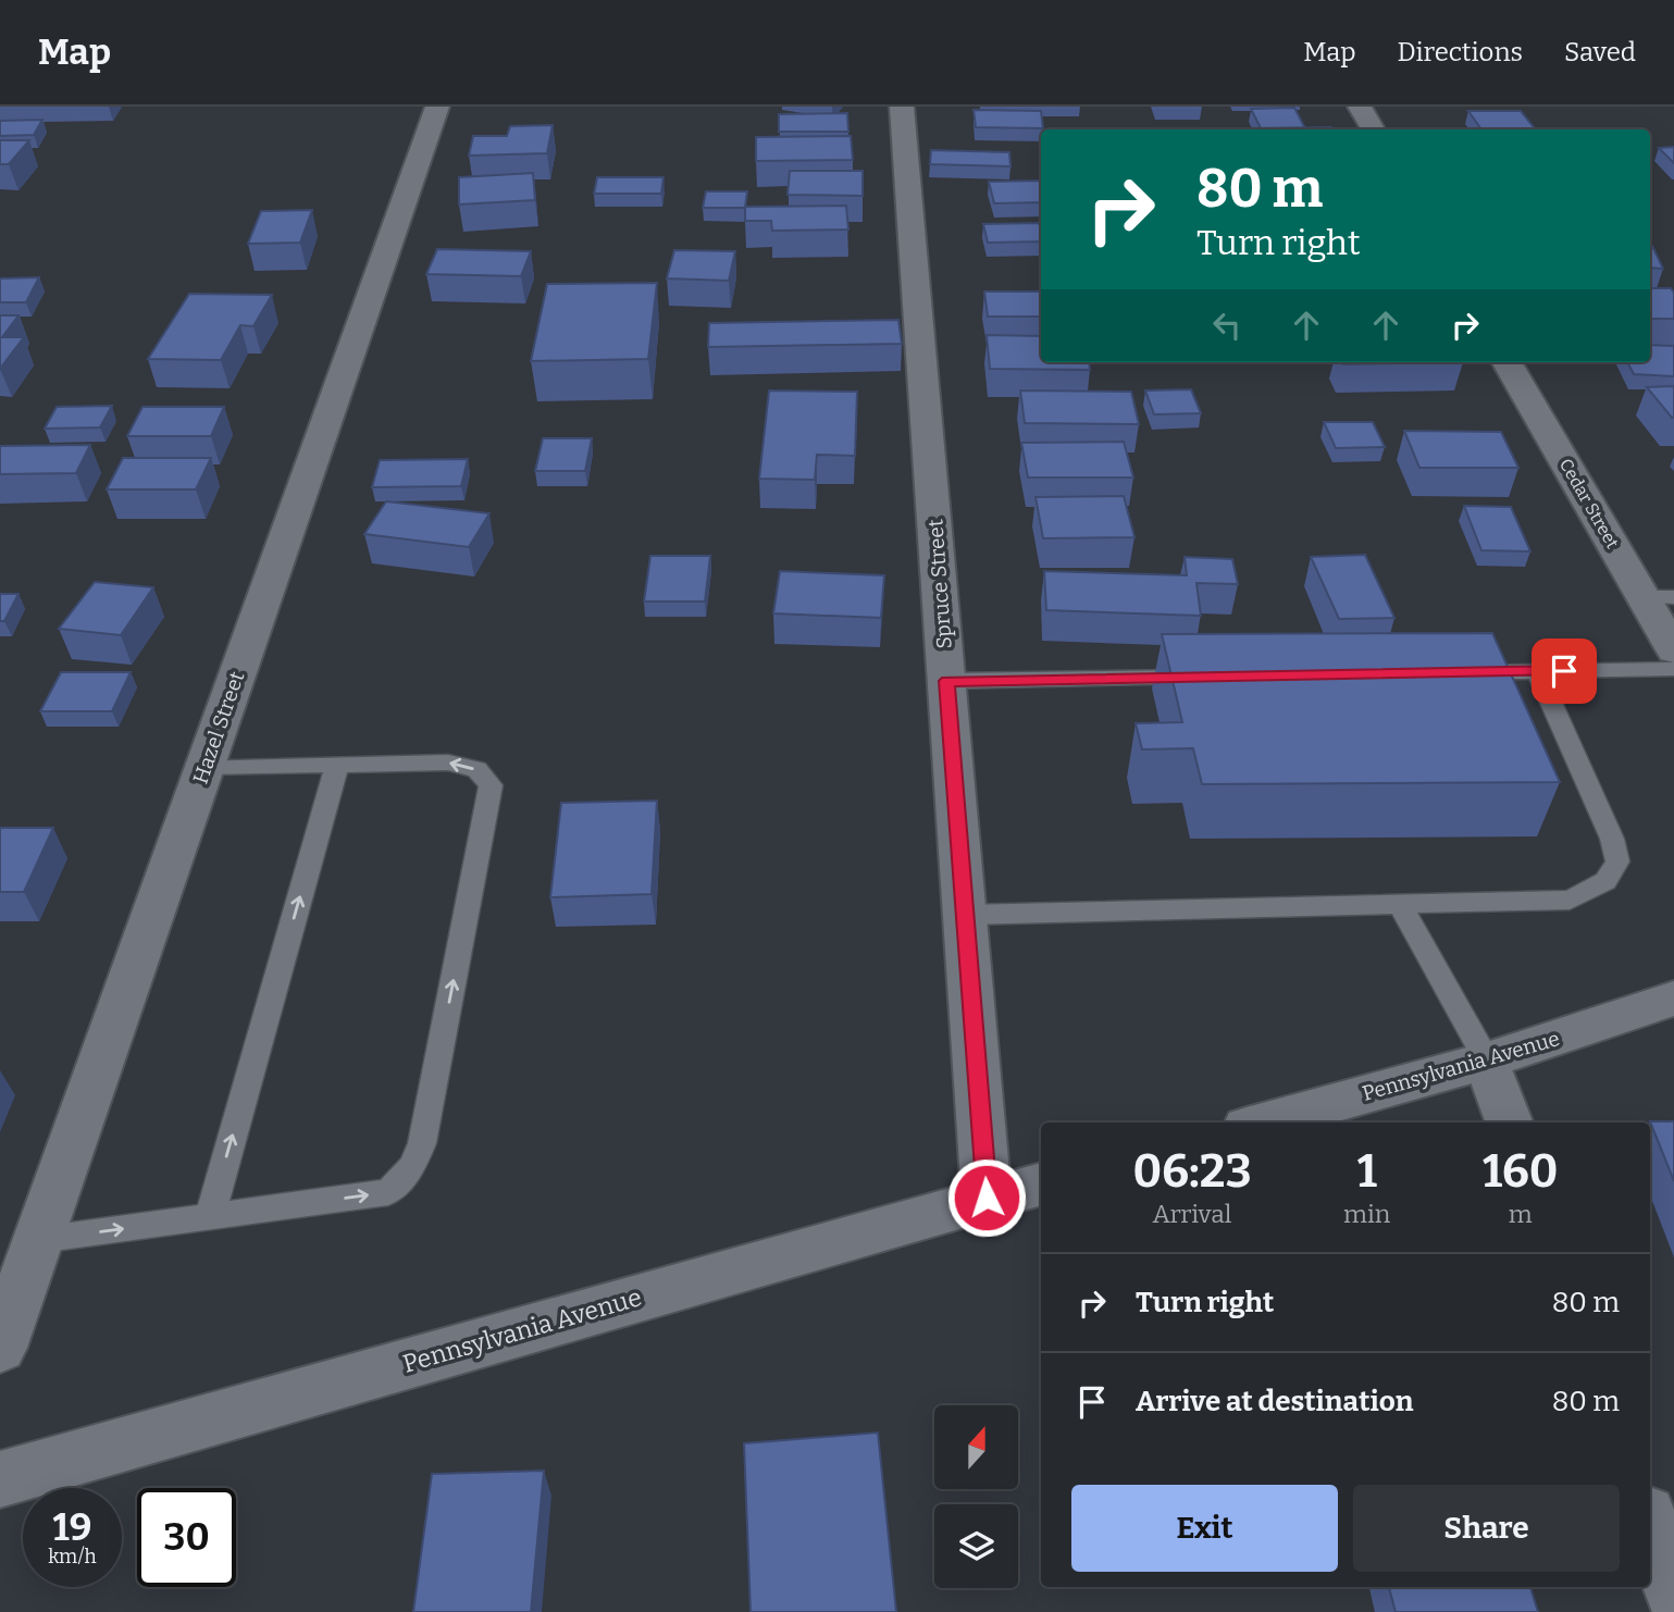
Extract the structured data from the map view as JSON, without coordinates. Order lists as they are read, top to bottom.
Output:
{
  "streets": {
    "street": [
      "Cedar Street",
      "Spruce Street",
      "Hazel Street",
      "Pennsylvania Avenue"
    ]
  },
  "crossings": [
    ["Spruce Street", "Pennsylvania Avenue"]
  ],
  "north": "top",
  "page": {
    "header": "Map",
    "nav": ["Map", "Directions", "Saved"],
    "turn": ["80 m", "Turn right"],
    "eta": [
      "06:23",
      "Arrival",
      "1",
      "min",
      "160",
      "m"
    ],
    "list": [
      {
        "name": "Turn right",
        "value": "80 m"
      },
      {
        "name": "Arrive at destination",
        "value": "80 m"
      }
    ],
    "buttons": ["Exit", "Share"],
    "speed": "19 km/h",
    "limit": "30"
  }
}
